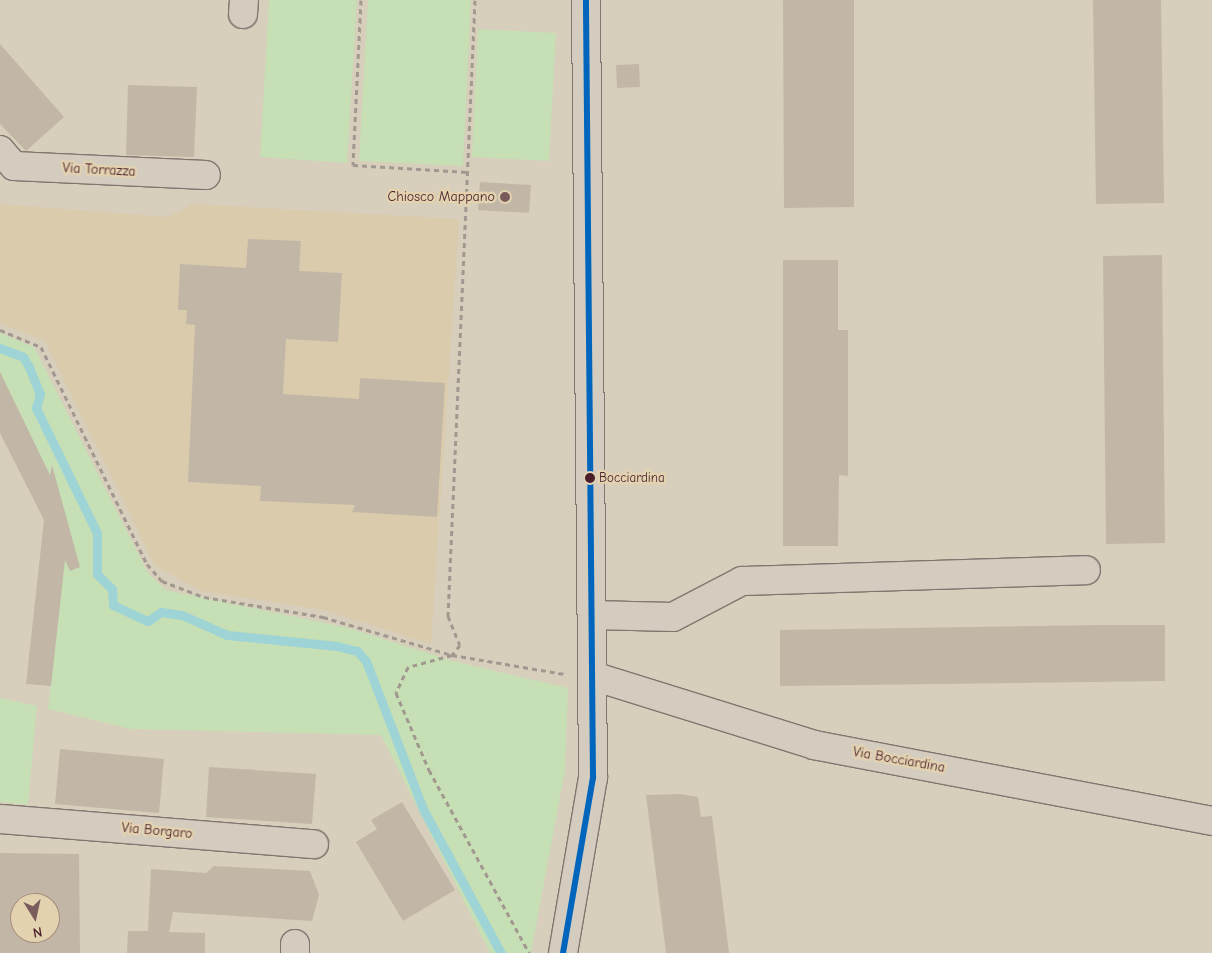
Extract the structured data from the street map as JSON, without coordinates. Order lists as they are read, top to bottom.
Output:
{
  "streets": {
    "street": ["Via Torrazza", "Via Bocciardina", "Via Borgaro"]
  },
  "places": ["Chiosco Mappano", "Bocciardina"],
  "north": "bottom"
}
